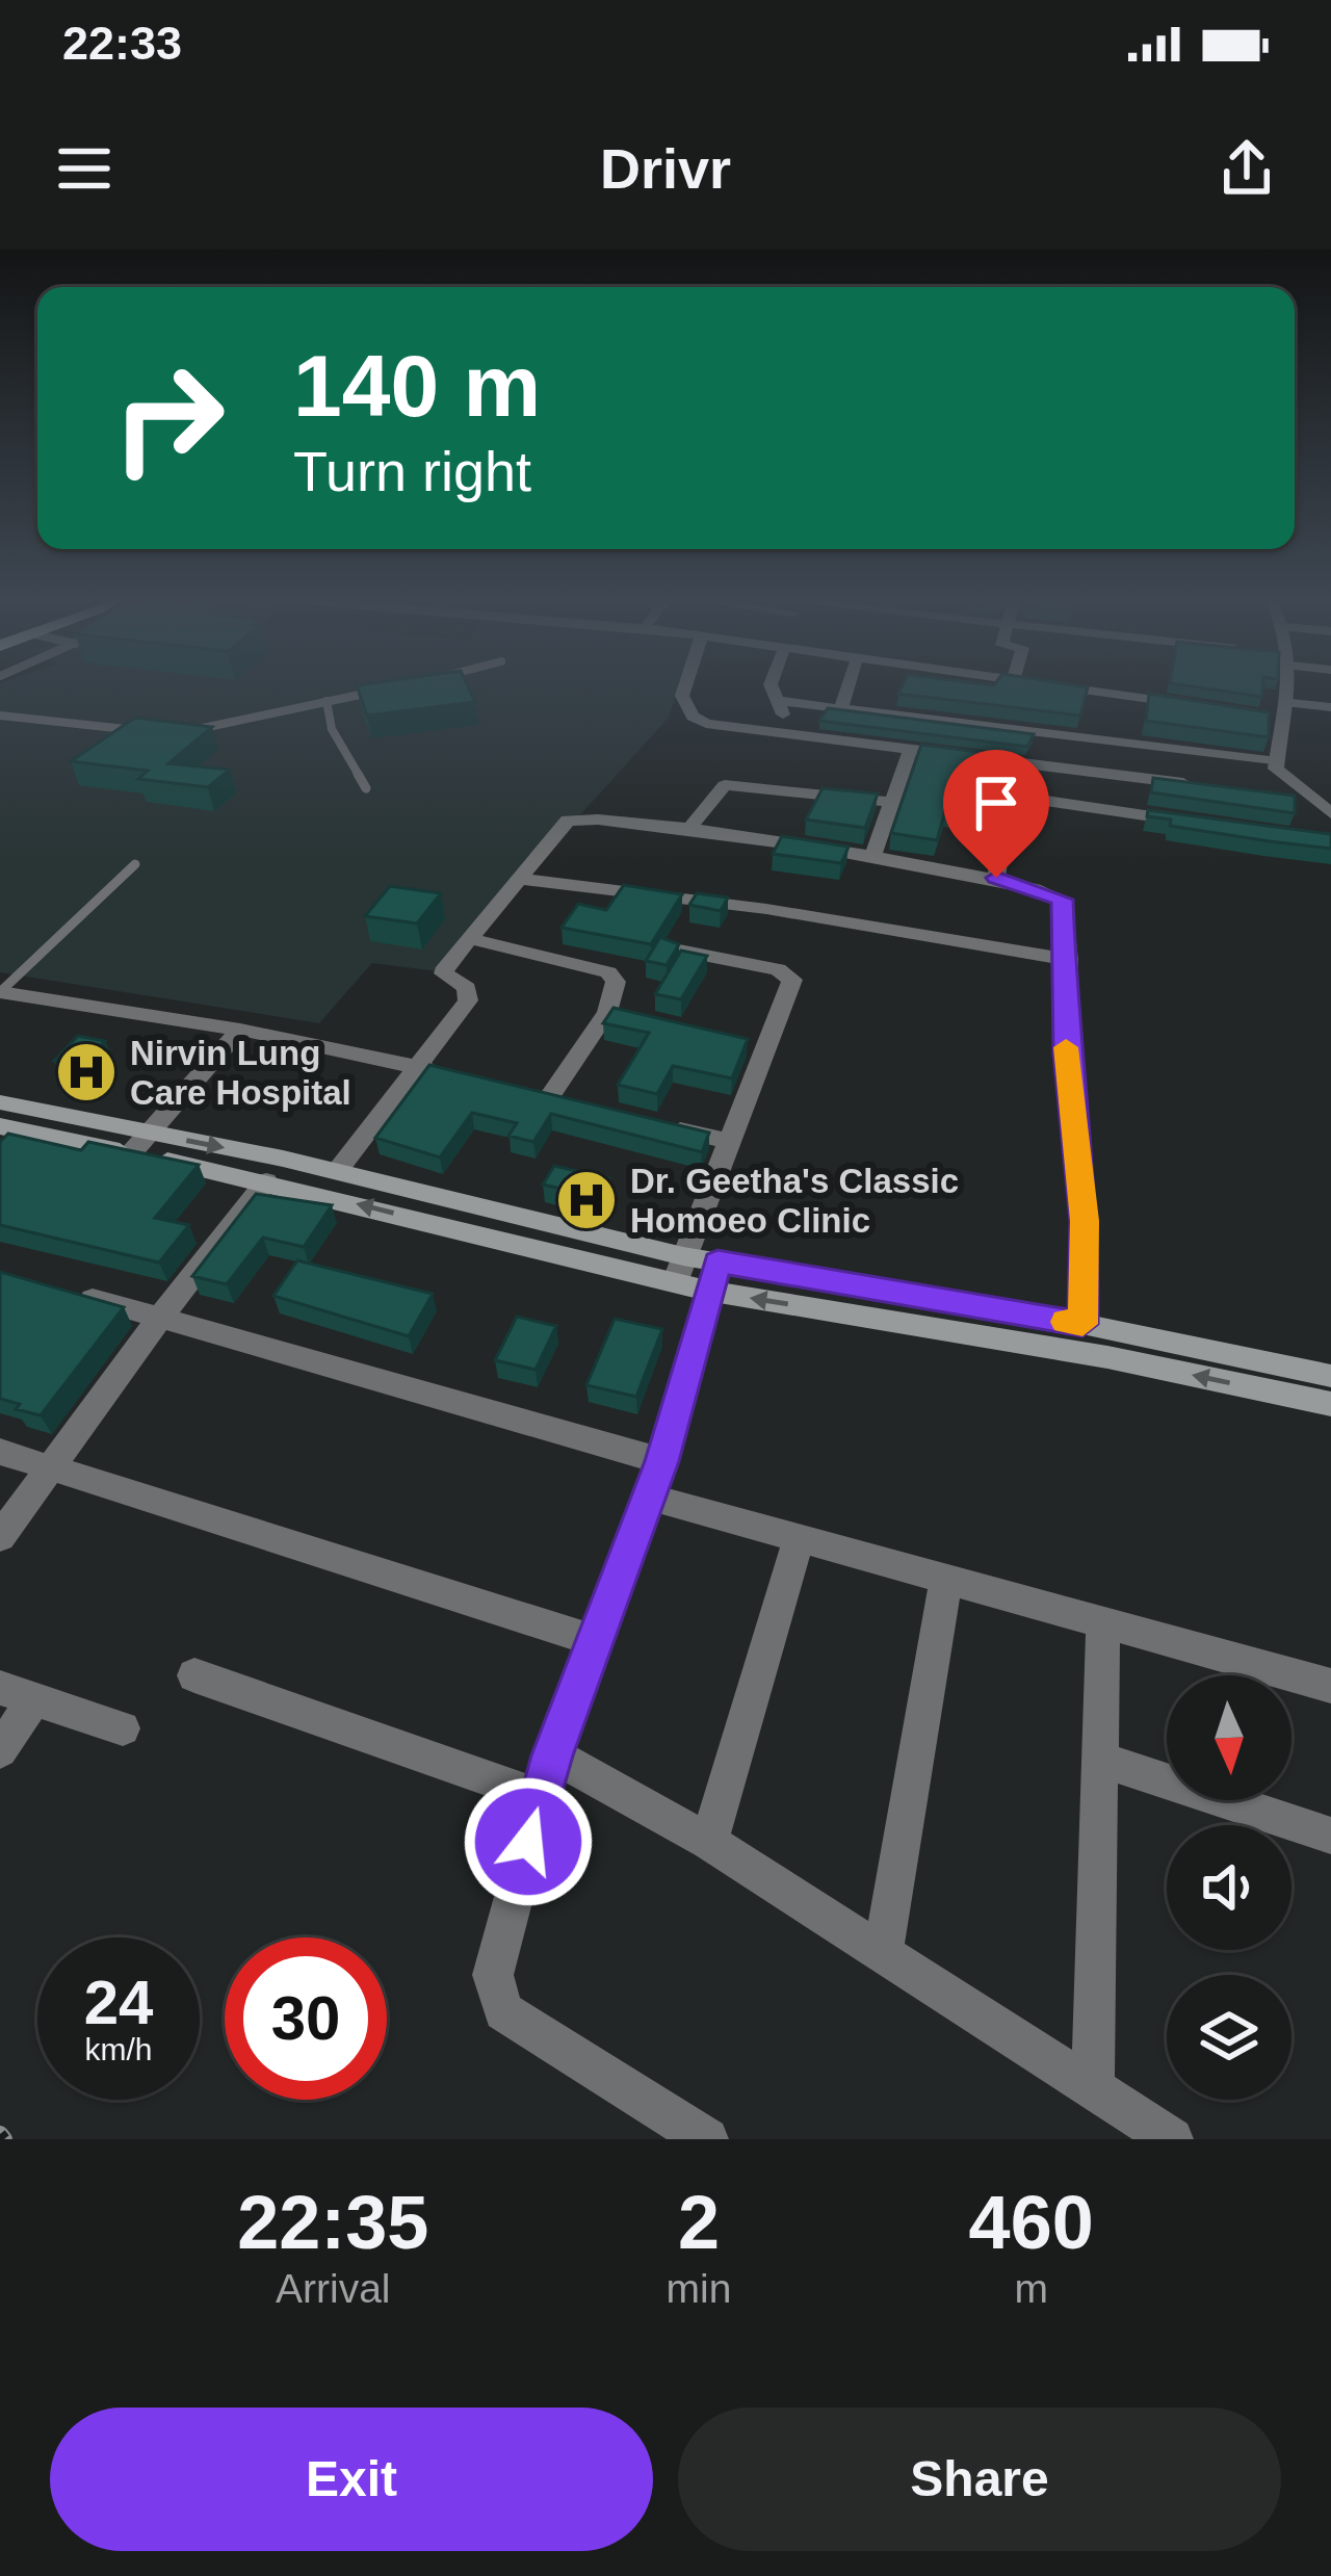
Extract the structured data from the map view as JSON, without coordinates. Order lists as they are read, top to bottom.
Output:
{
  "places": {
    "hospital": ["Nirvin Lung Care Hospital", "Dr. Geetha's Classic Homoeo Clinic"]
  },
  "north": "bottom",
  "page": {
    "status": "22:33",
    "header": "Drivr",
    "turn": ["140 m", "Turn right"],
    "speed": "24 km/h",
    "limit": "30",
    "eta": [
      "22:35",
      "Arrival",
      "2",
      "min",
      "460",
      "m"
    ],
    "buttons": ["Exit", "Share"]
  }
}
